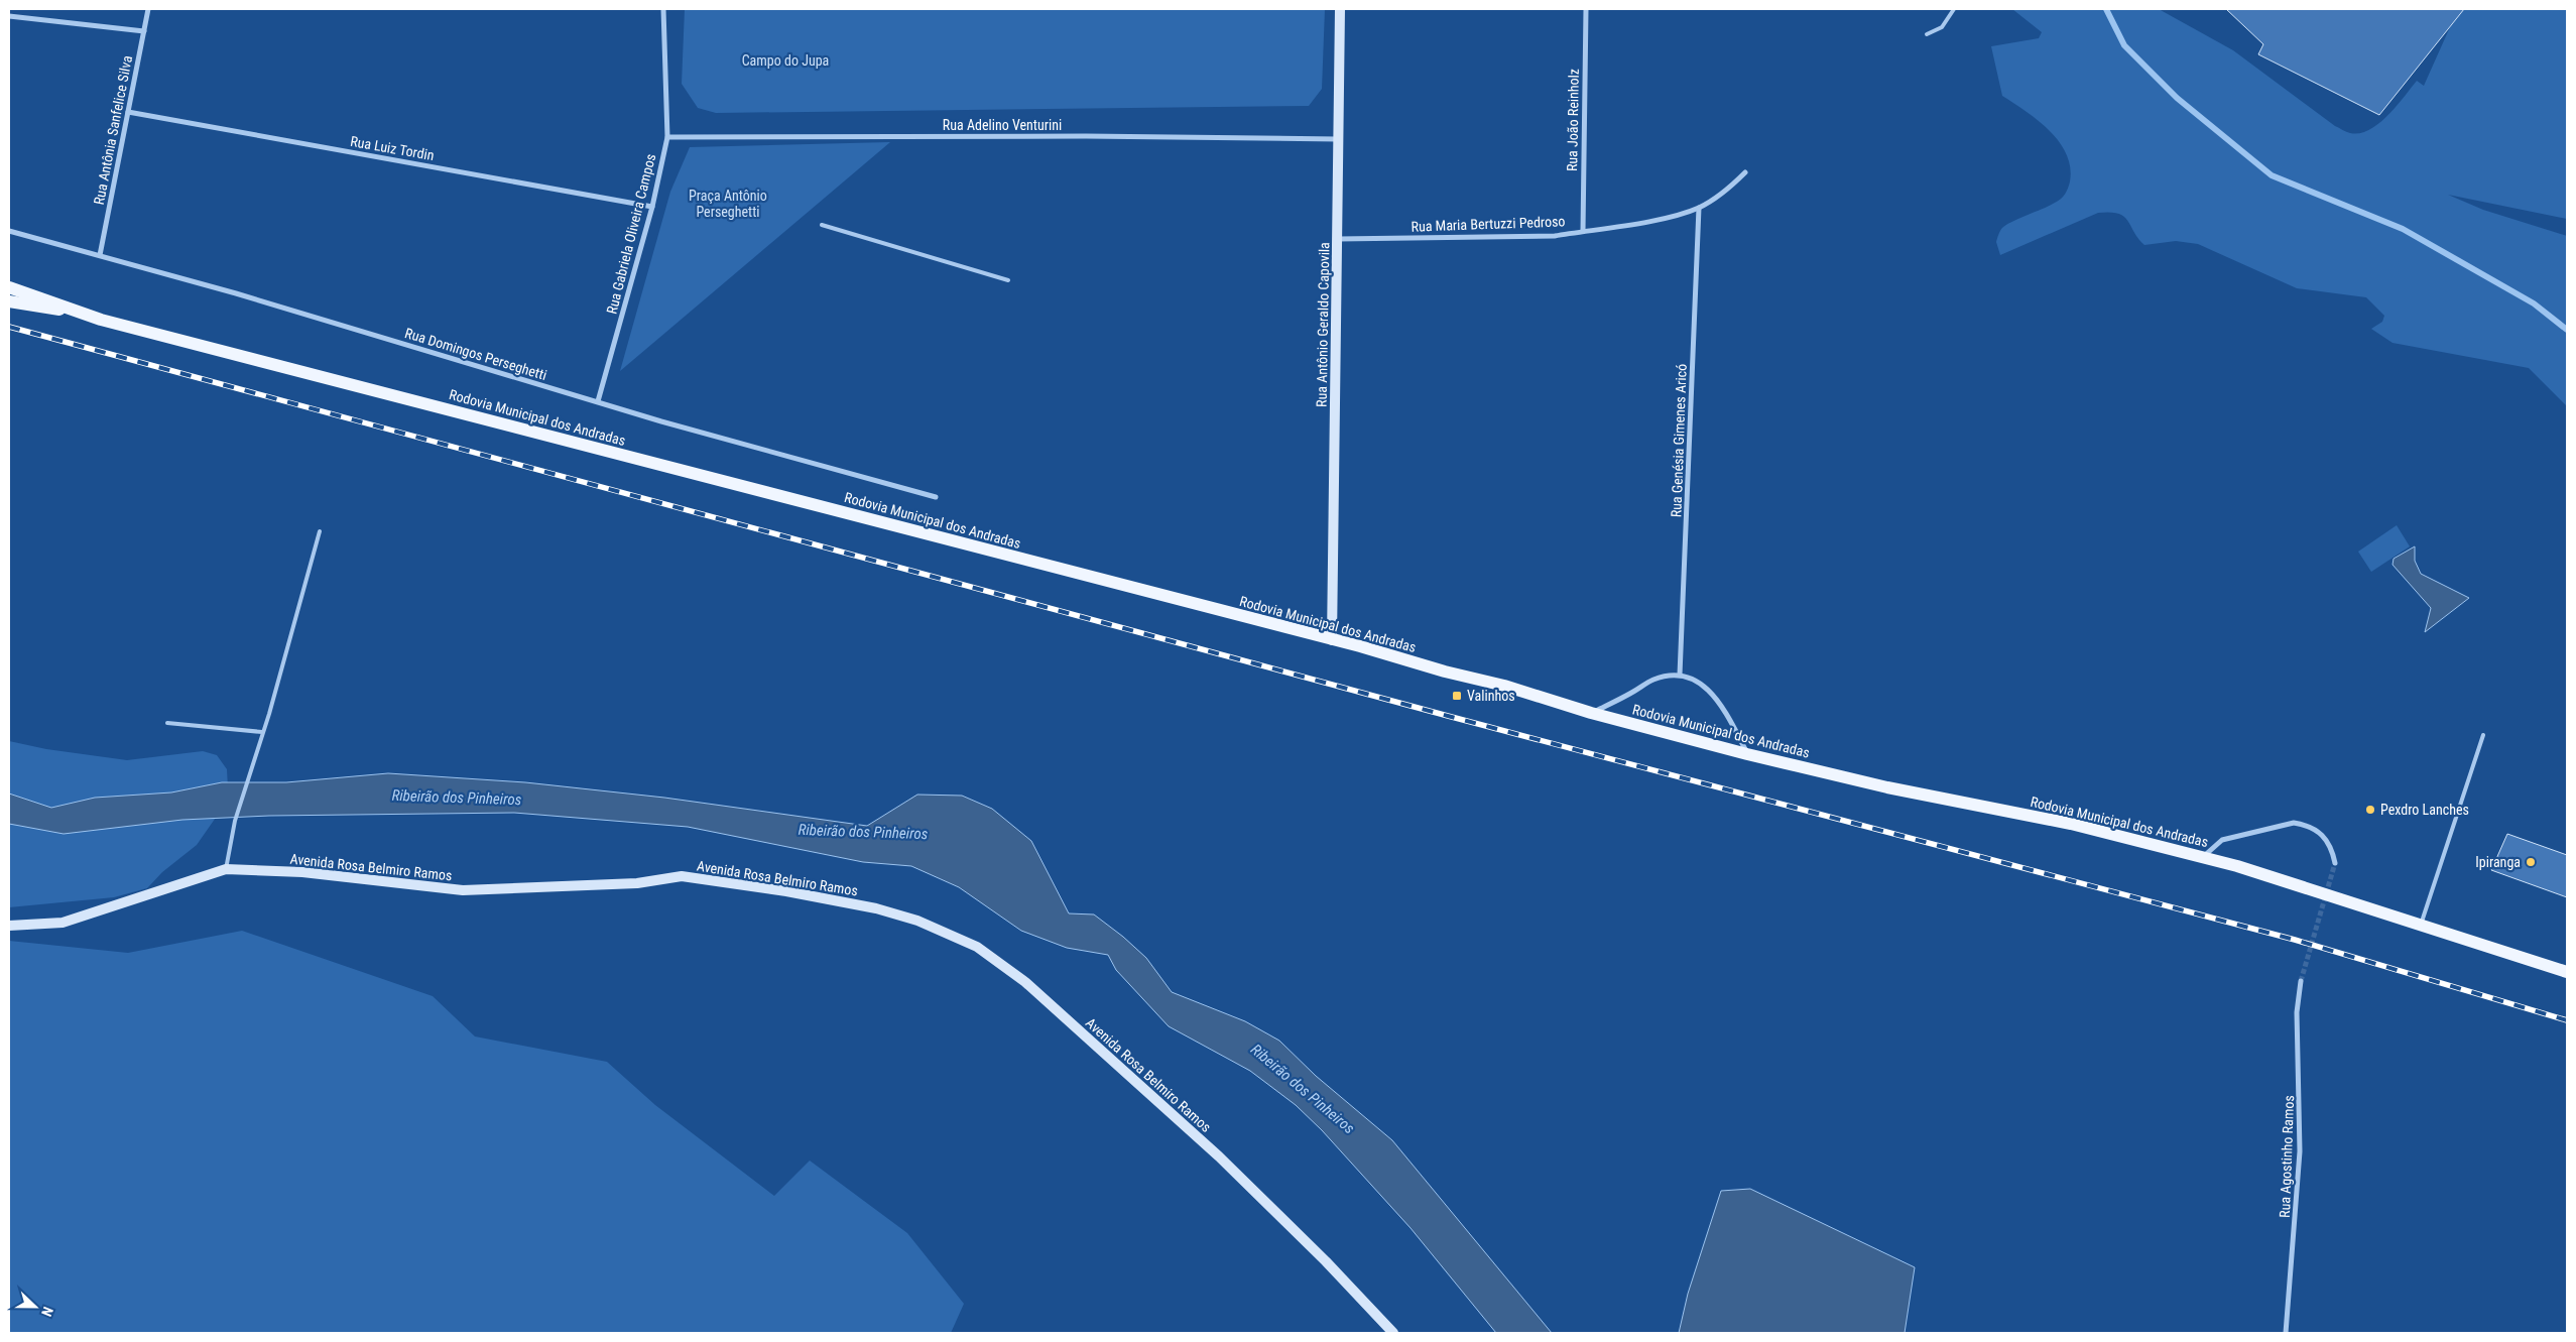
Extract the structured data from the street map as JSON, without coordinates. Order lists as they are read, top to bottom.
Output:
{
  "streets": {
    "main road": ["Rua Antônio Geraldo Capovila", "Rodovia Municipal dos Andradas", "Avenida Rosa Belmiro Ramos"],
    "street": [
      "Rua João Reinholz",
      "Rua Adelino Venturini",
      "Rua Antônia Sanfelice Silva",
      "Rua Luiz Tordin",
      "Rua Maria Bertuzzi Pedroso",
      "Rua Gabriela Oliveira Campos",
      "Rua Domingos Perseghetti",
      "Rua Genésia Gimenes Aricó",
      "Rua Agostinho Ramos"
    ]
  },
  "crossings": [
    ["Rua João Reinholz", "Rua Maria Bertuzzi Pedroso"],
    ["Rua Adelino Venturini", "Rua Gabriela Oliveira Campos"],
    ["Rua Adelino Venturini", "Rua Antônio Geraldo Capovila"],
    ["Rua Antônia Sanfelice Silva", "Rua Luiz Tordin"],
    ["Rua Antônia Sanfelice Silva", "Rua Domingos Perseghetti"],
    ["Rua Luiz Tordin", "Rua Gabriela Oliveira Campos"],
    ["Rua Maria Bertuzzi Pedroso", "Rua Antônio Geraldo Capovila"],
    ["Rua Maria Bertuzzi Pedroso", "Rua Genésia Gimenes Aricó"],
    ["Rua Gabriela Oliveira Campos", "Rua Domingos Perseghetti"],
    ["Rua Antônio Geraldo Capovila", "Rodovia Municipal dos Andradas"]
  ],
  "water": ["Ribeirão dos Pinheiros"],
  "parks": ["Campo do Jupa", "Praça Antônio Perseghetti"],
  "places": {
    "transit": ["Valinhos"],
    "other": ["Pexdro Lanches", "Ipiranga"]
  },
  "north": "right"
}
